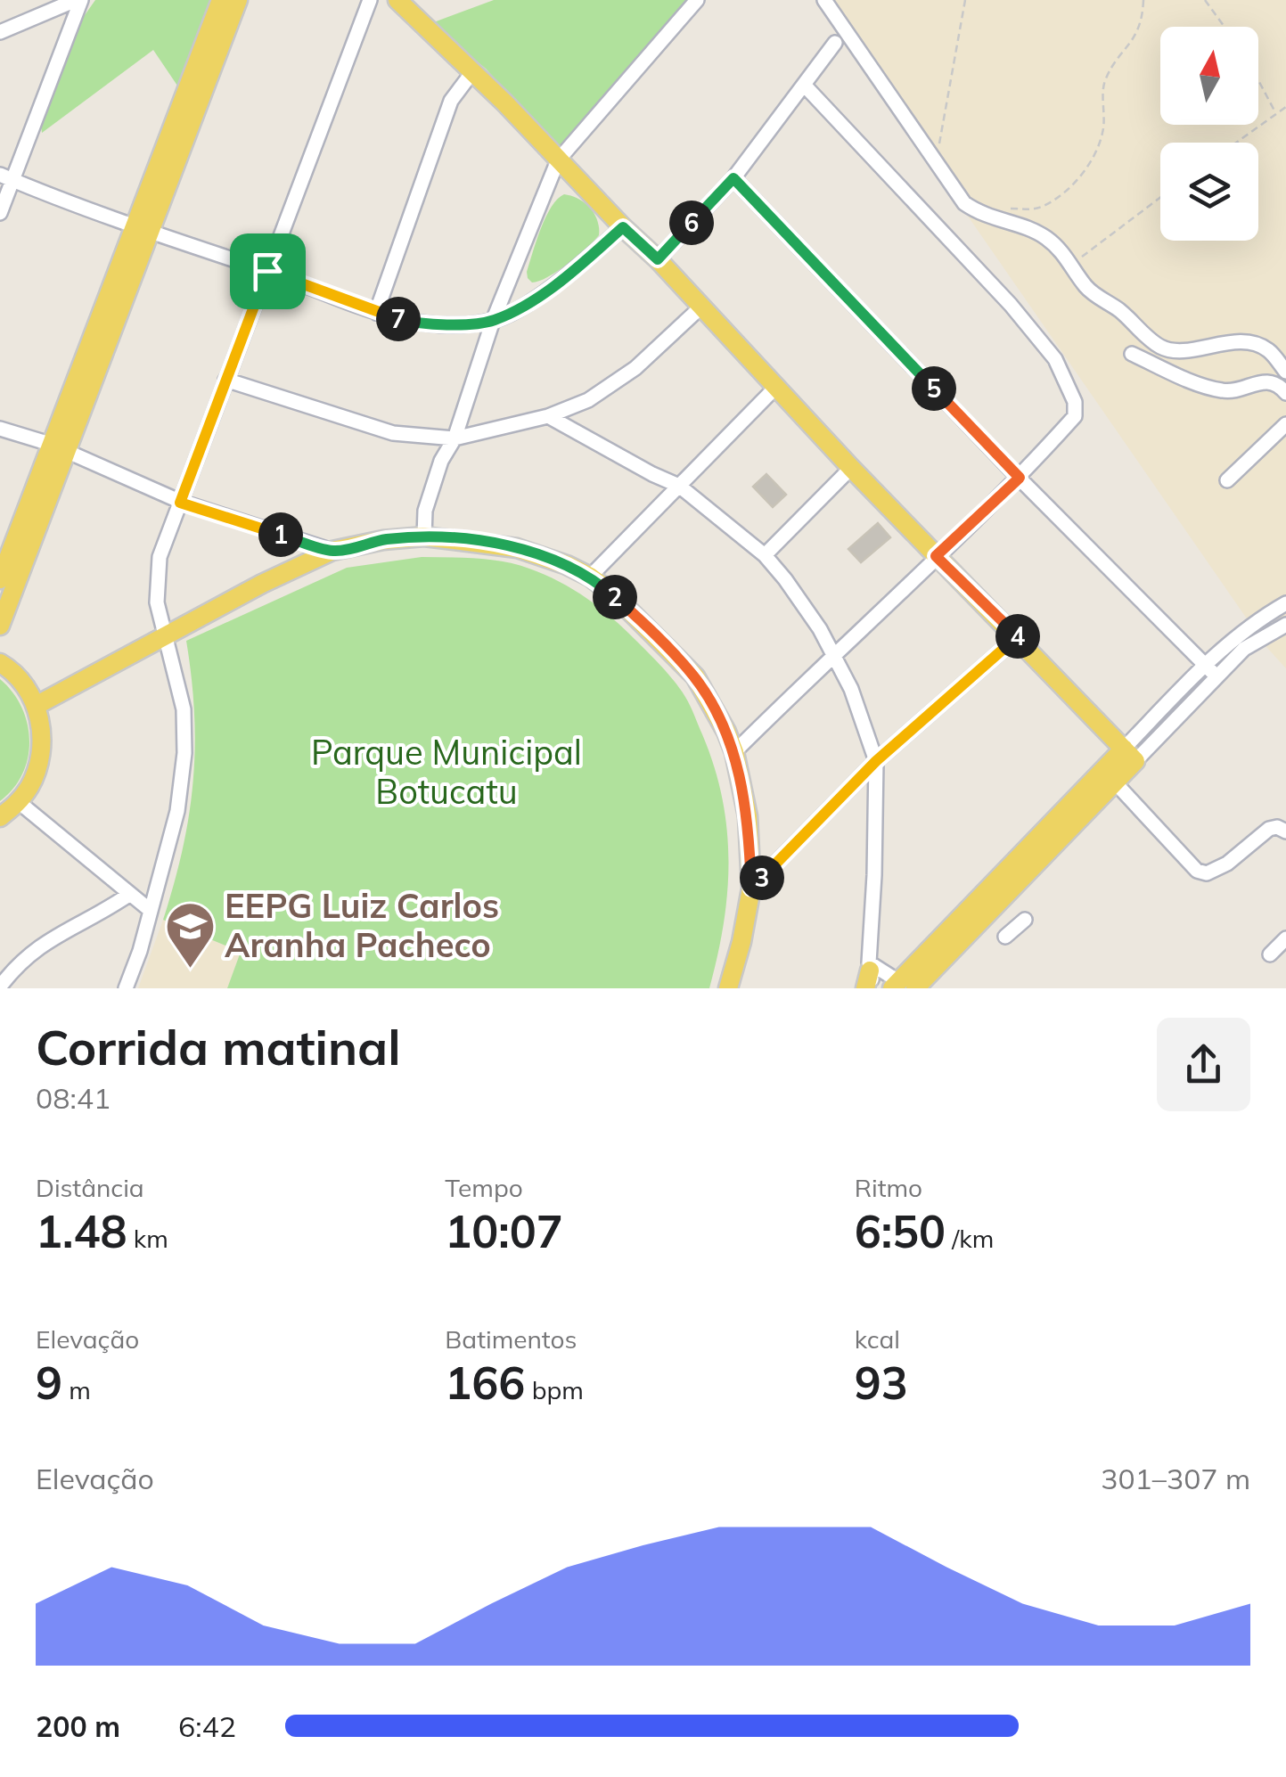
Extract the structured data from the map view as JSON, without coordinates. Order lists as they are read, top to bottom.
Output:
{
  "parks": ["Parque Municipal Botucatu"],
  "places": {
    "school or university": ["EEPG Luiz Carlos Aranha Pacheco"]
  },
  "north": "top",
  "page": {
    "pins": [
      "6",
      "7",
      "5",
      "1",
      "2",
      "4",
      "3"
    ],
    "heading": ["Corrida matinal", "08:41"],
    "stats": [
      ["Distância", "1.48 km"],
      ["Tempo", "10:07"],
      ["Ritmo", "6:50 /km"],
      ["Elevação", "9 m"],
      ["Batimentos", "166 bpm"],
      ["kcal", "93"]
    ],
    "chart": ["Elevação", "301–307 m"],
    "list": [
      {
        "name": "200 m",
        "note": "6:42"
      }
    ]
  }
}
